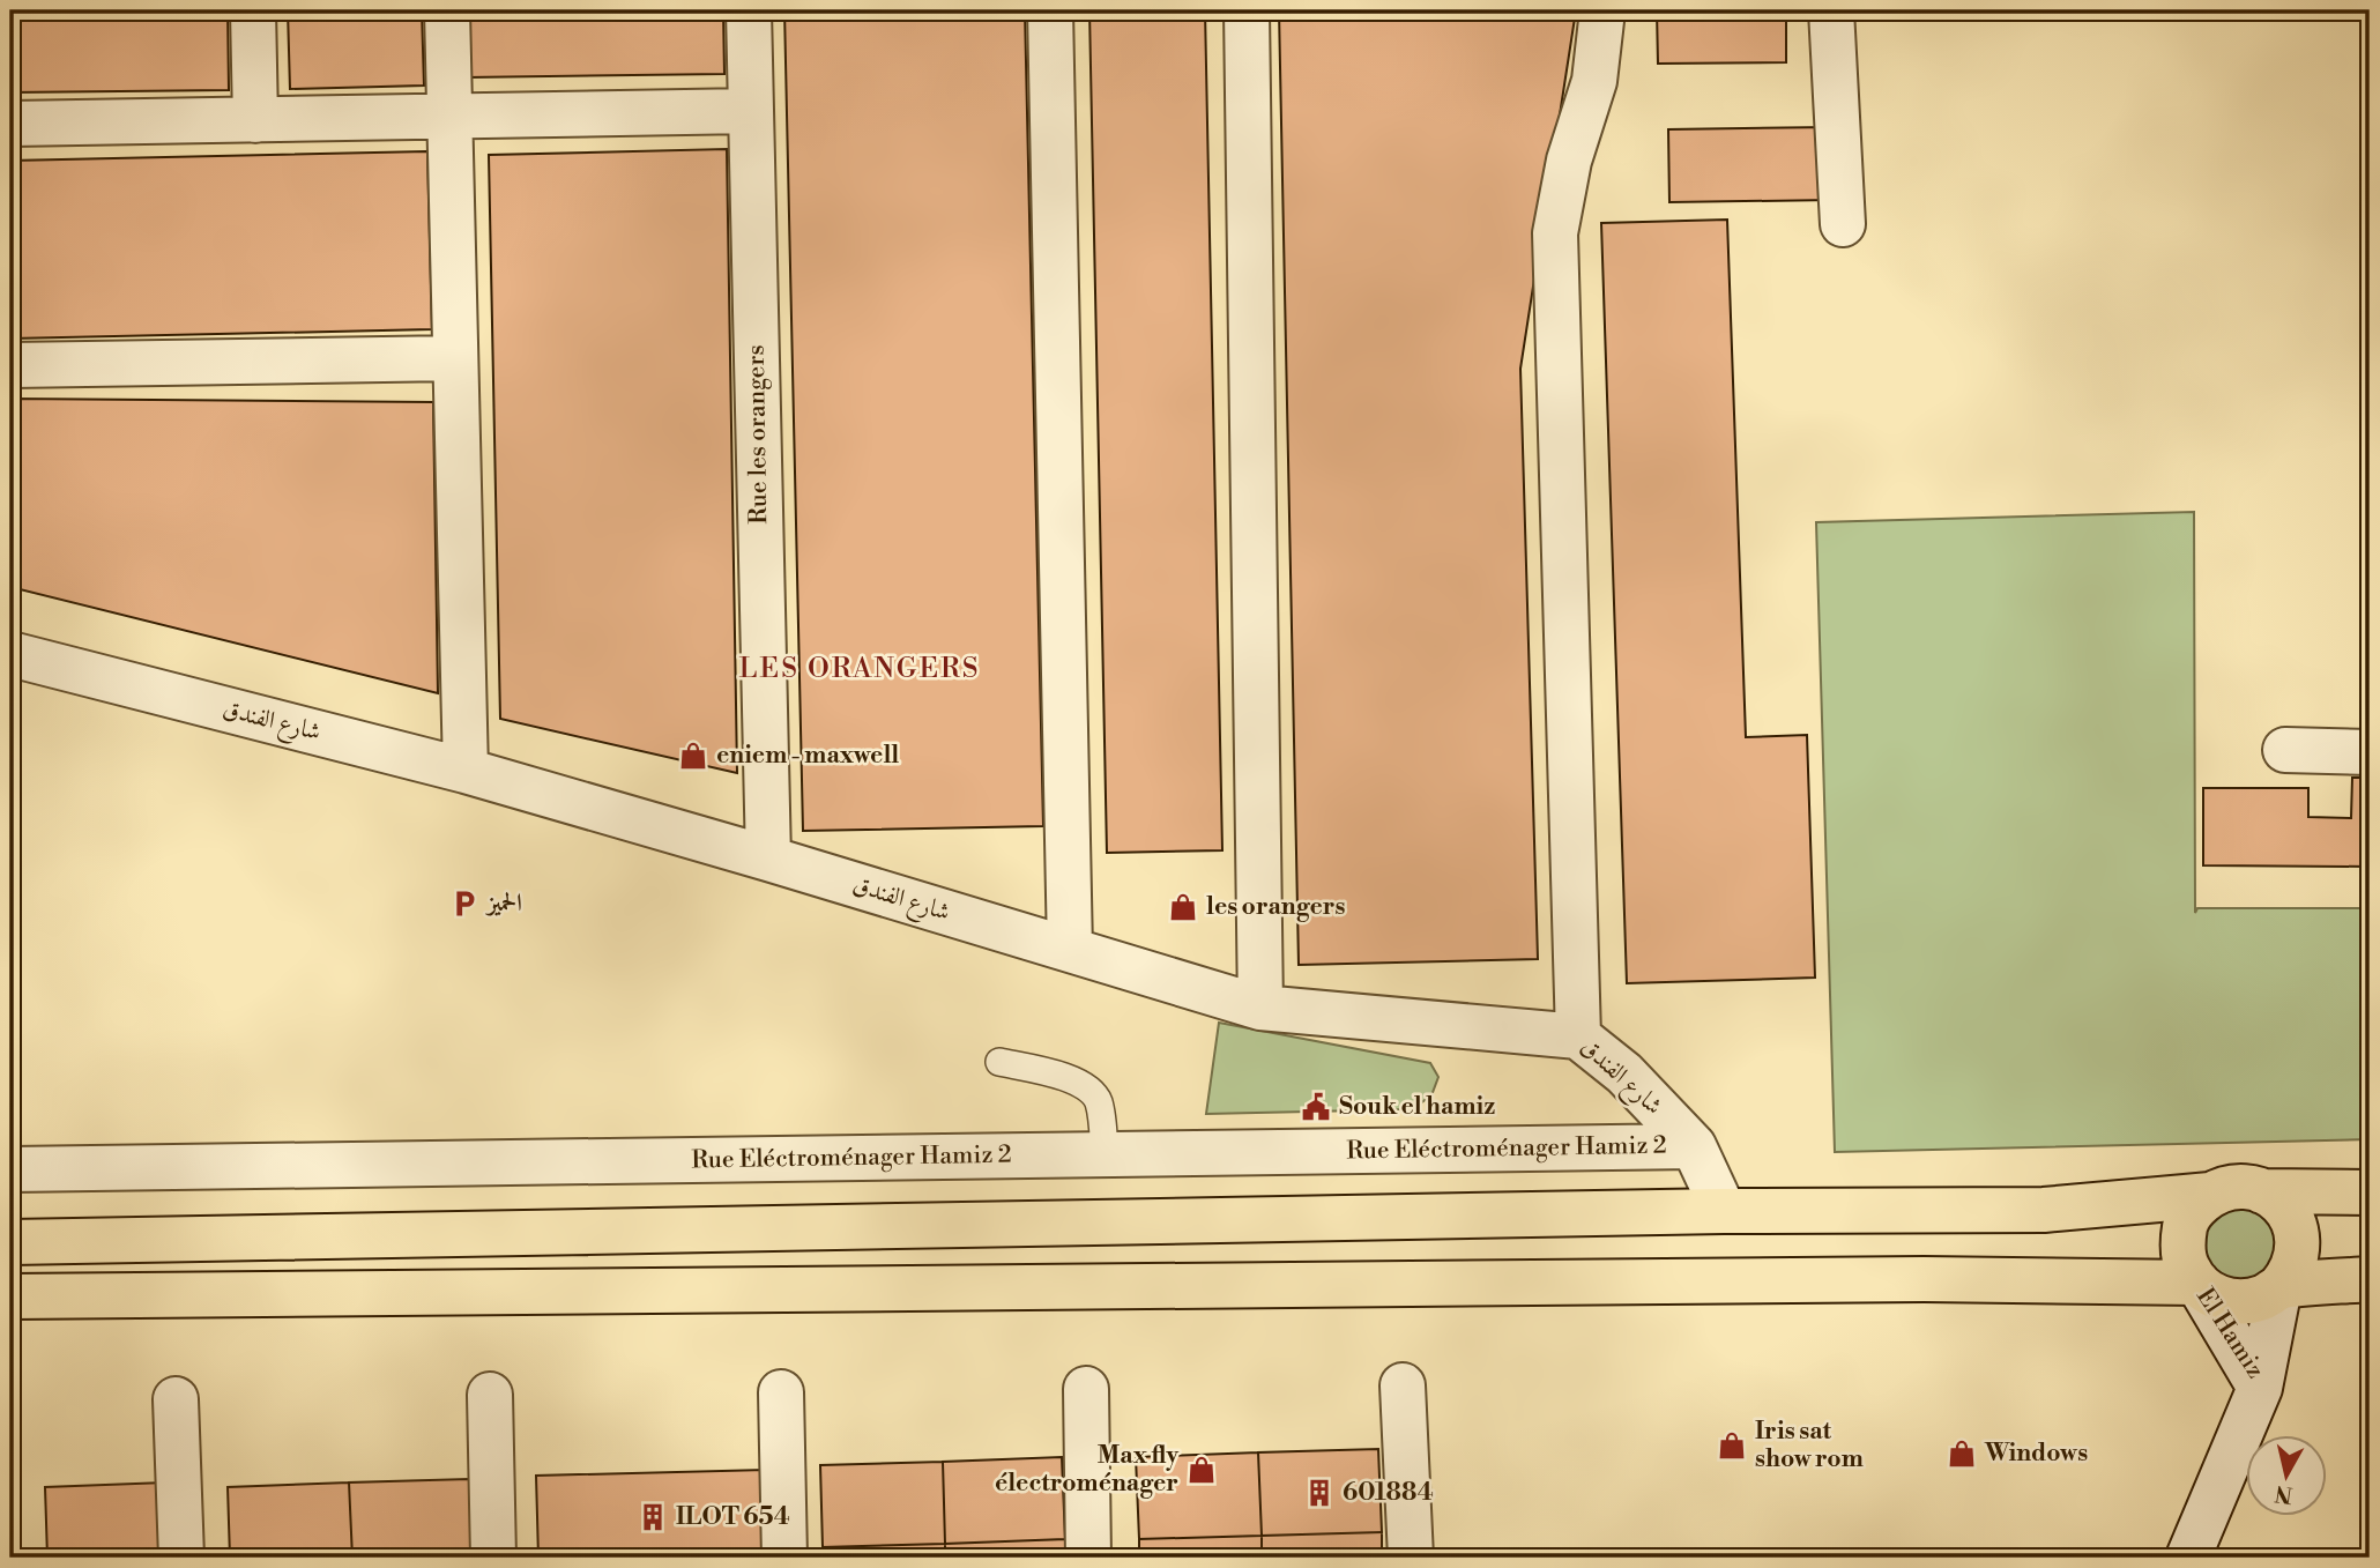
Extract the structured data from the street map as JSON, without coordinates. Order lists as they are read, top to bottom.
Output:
{
  "streets": {
    "street": [
      "Rue les orangers",
      "شارع الفندق",
      "Rue Eléctroménager Hamiz 2",
      "El Hamiz"
    ]
  },
  "crossings": [
    ["Rue les orangers", "شارع الفندق"],
    ["شارع الفندق", "Rue Eléctroménager Hamiz 2"]
  ],
  "districts": ["LES ORANGERS"],
  "places": {
    "shop": [
      "eniem - maxwell",
      "les orangers",
      "Iris sat show rom",
      "Windows",
      "Max fly électroménager"
    ],
    "parking": ["الحميز"],
    "public building": ["Souk el hamiz"],
    "building": ["601884", "ILOT 654"]
  },
  "north": "bottom"
}
